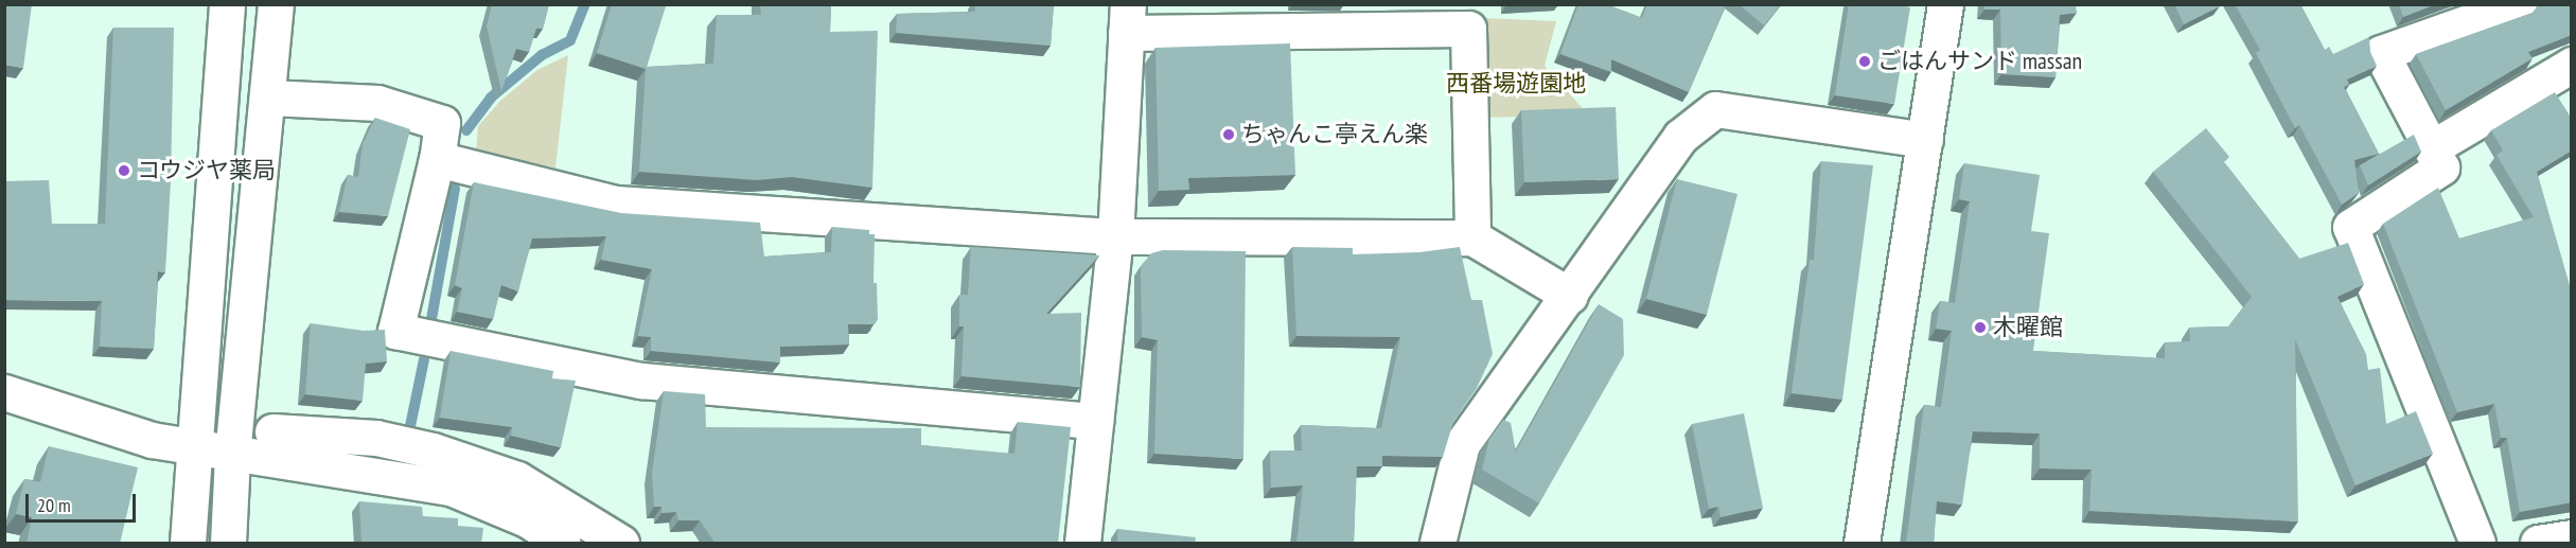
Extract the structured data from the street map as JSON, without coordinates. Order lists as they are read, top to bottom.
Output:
{
  "parks": ["西番場遊園地"],
  "places": [
    "ごはんサンド massan",
    "ちゃんこ亭えん楽",
    "コウジヤ薬局",
    "木曜館"
  ],
  "scale_bar": "20 m"
}
